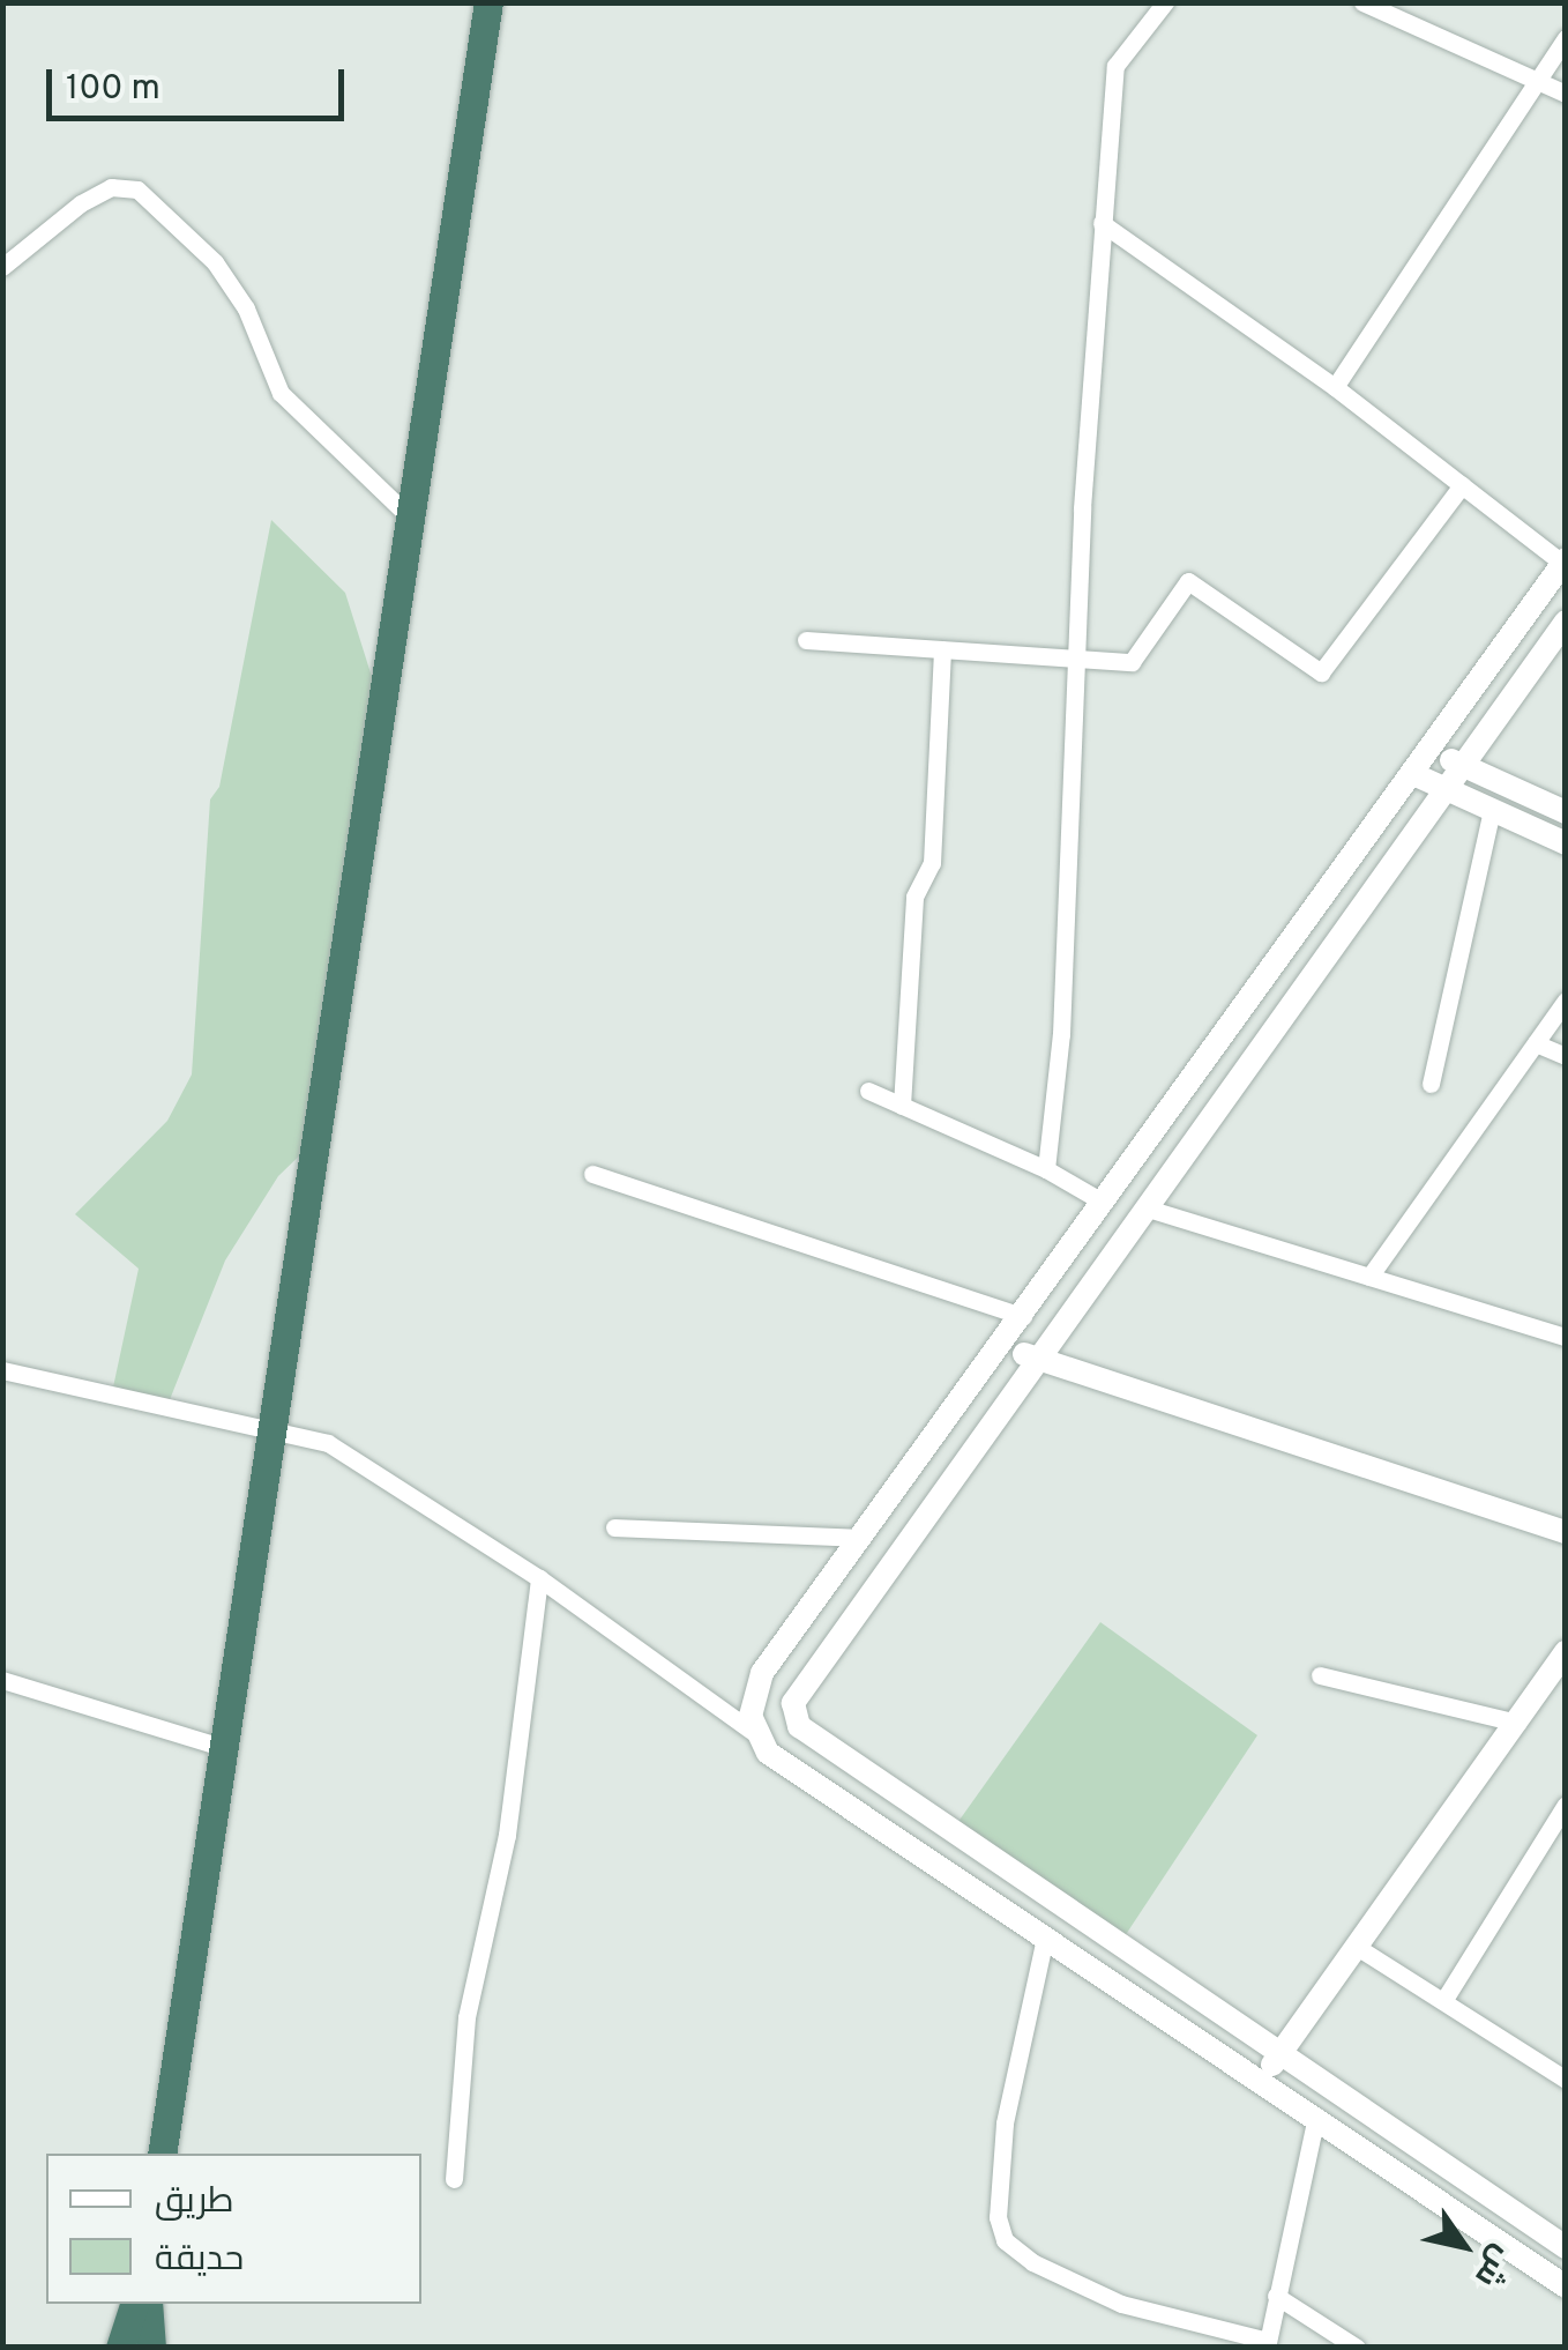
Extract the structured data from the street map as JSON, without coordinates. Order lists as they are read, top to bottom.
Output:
{
  "legend": ["طريق", "حديقة"],
  "scale_bar": "100 m",
  "north": "bottom right"
}
